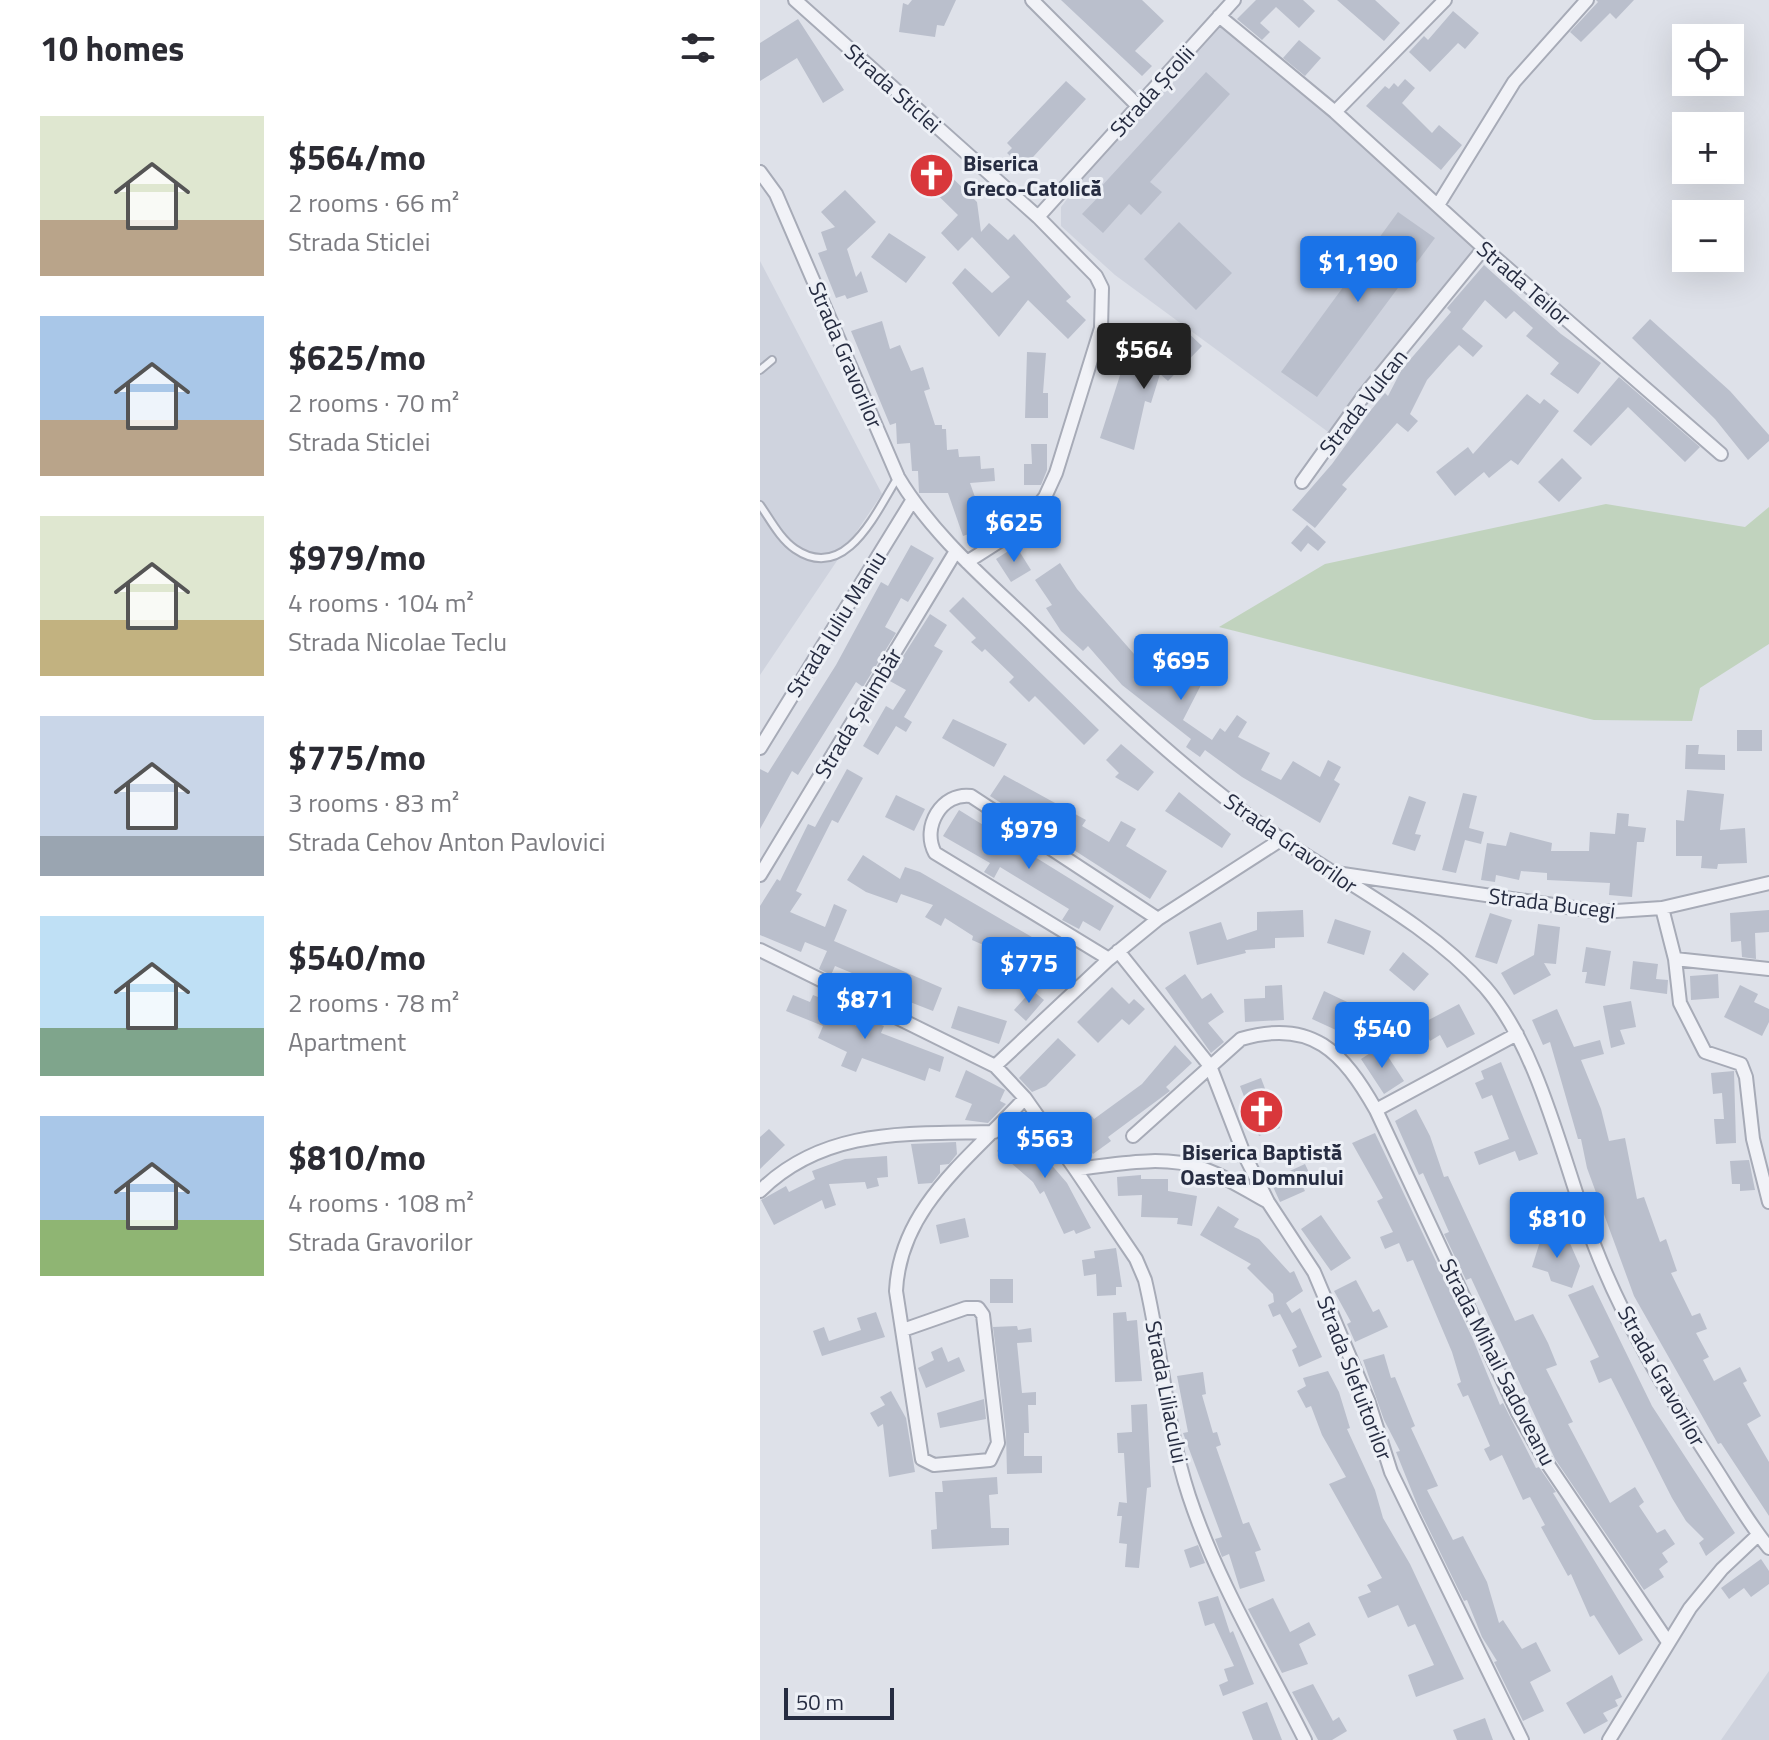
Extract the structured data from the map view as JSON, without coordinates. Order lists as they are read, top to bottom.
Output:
{
  "streets": {
    "street": [
      "Strada Sticlei",
      "Strada Școlii",
      "Strada Teilor",
      "Strada Gravorilor",
      "Strada Vulcan",
      "Strada Iuliu Maniu",
      "Strada Șelimbăr",
      "Strada Bucegi",
      "Strada Mihail Sadoveanu",
      "Strada Slefuitorilor",
      "Strada Liliacului"
    ]
  },
  "crossings": [
    ["Strada Sticlei", "Strada Școlii"],
    ["Strada Sticlei", "Strada Gravorilor"],
    ["Strada Școlii", "Strada Teilor"],
    ["Strada Teilor", "Strada Vulcan"],
    ["Strada Gravorilor", "Strada Iuliu Maniu"],
    ["Strada Gravorilor", "Strada Șelimbăr"],
    ["Strada Gravorilor", "Strada Bucegi"],
    ["Strada Slefuitorilor", "Strada Liliacului"]
  ],
  "places": {
    "church": ["Biserica Greco-Catolică", "Biserica Baptistă Oastea Domnului"]
  },
  "scale_bar": "50 m",
  "page": {
    "heading": "10 homes",
    "map_buttons": ["+", "−"],
    "list": [
      {
        "name": "$564/mo",
        "note": "2 rooms · 66 m² · Strada Sticlei"
      },
      {
        "name": "$625/mo",
        "note": "2 rooms · 70 m² · Strada Sticlei"
      },
      {
        "name": "$979/mo",
        "note": "4 rooms · 104 m² · Strada Nicolae Teclu"
      },
      {
        "name": "$775/mo",
        "note": "3 rooms · 83 m² · Strada Cehov Anton Pavlovici"
      },
      {
        "name": "$540/mo",
        "note": "2 rooms · 78 m² · Apartment"
      },
      {
        "name": "$810/mo",
        "note": "4 rooms · 108 m² · Strada Gravorilor"
      }
    ],
    "price": [
      "$1,190",
      "$564",
      "$625",
      "$695",
      "$979",
      "$775",
      "$871",
      "$540",
      "$563",
      "$810"
    ],
    "scale": "50 m"
  }
}
